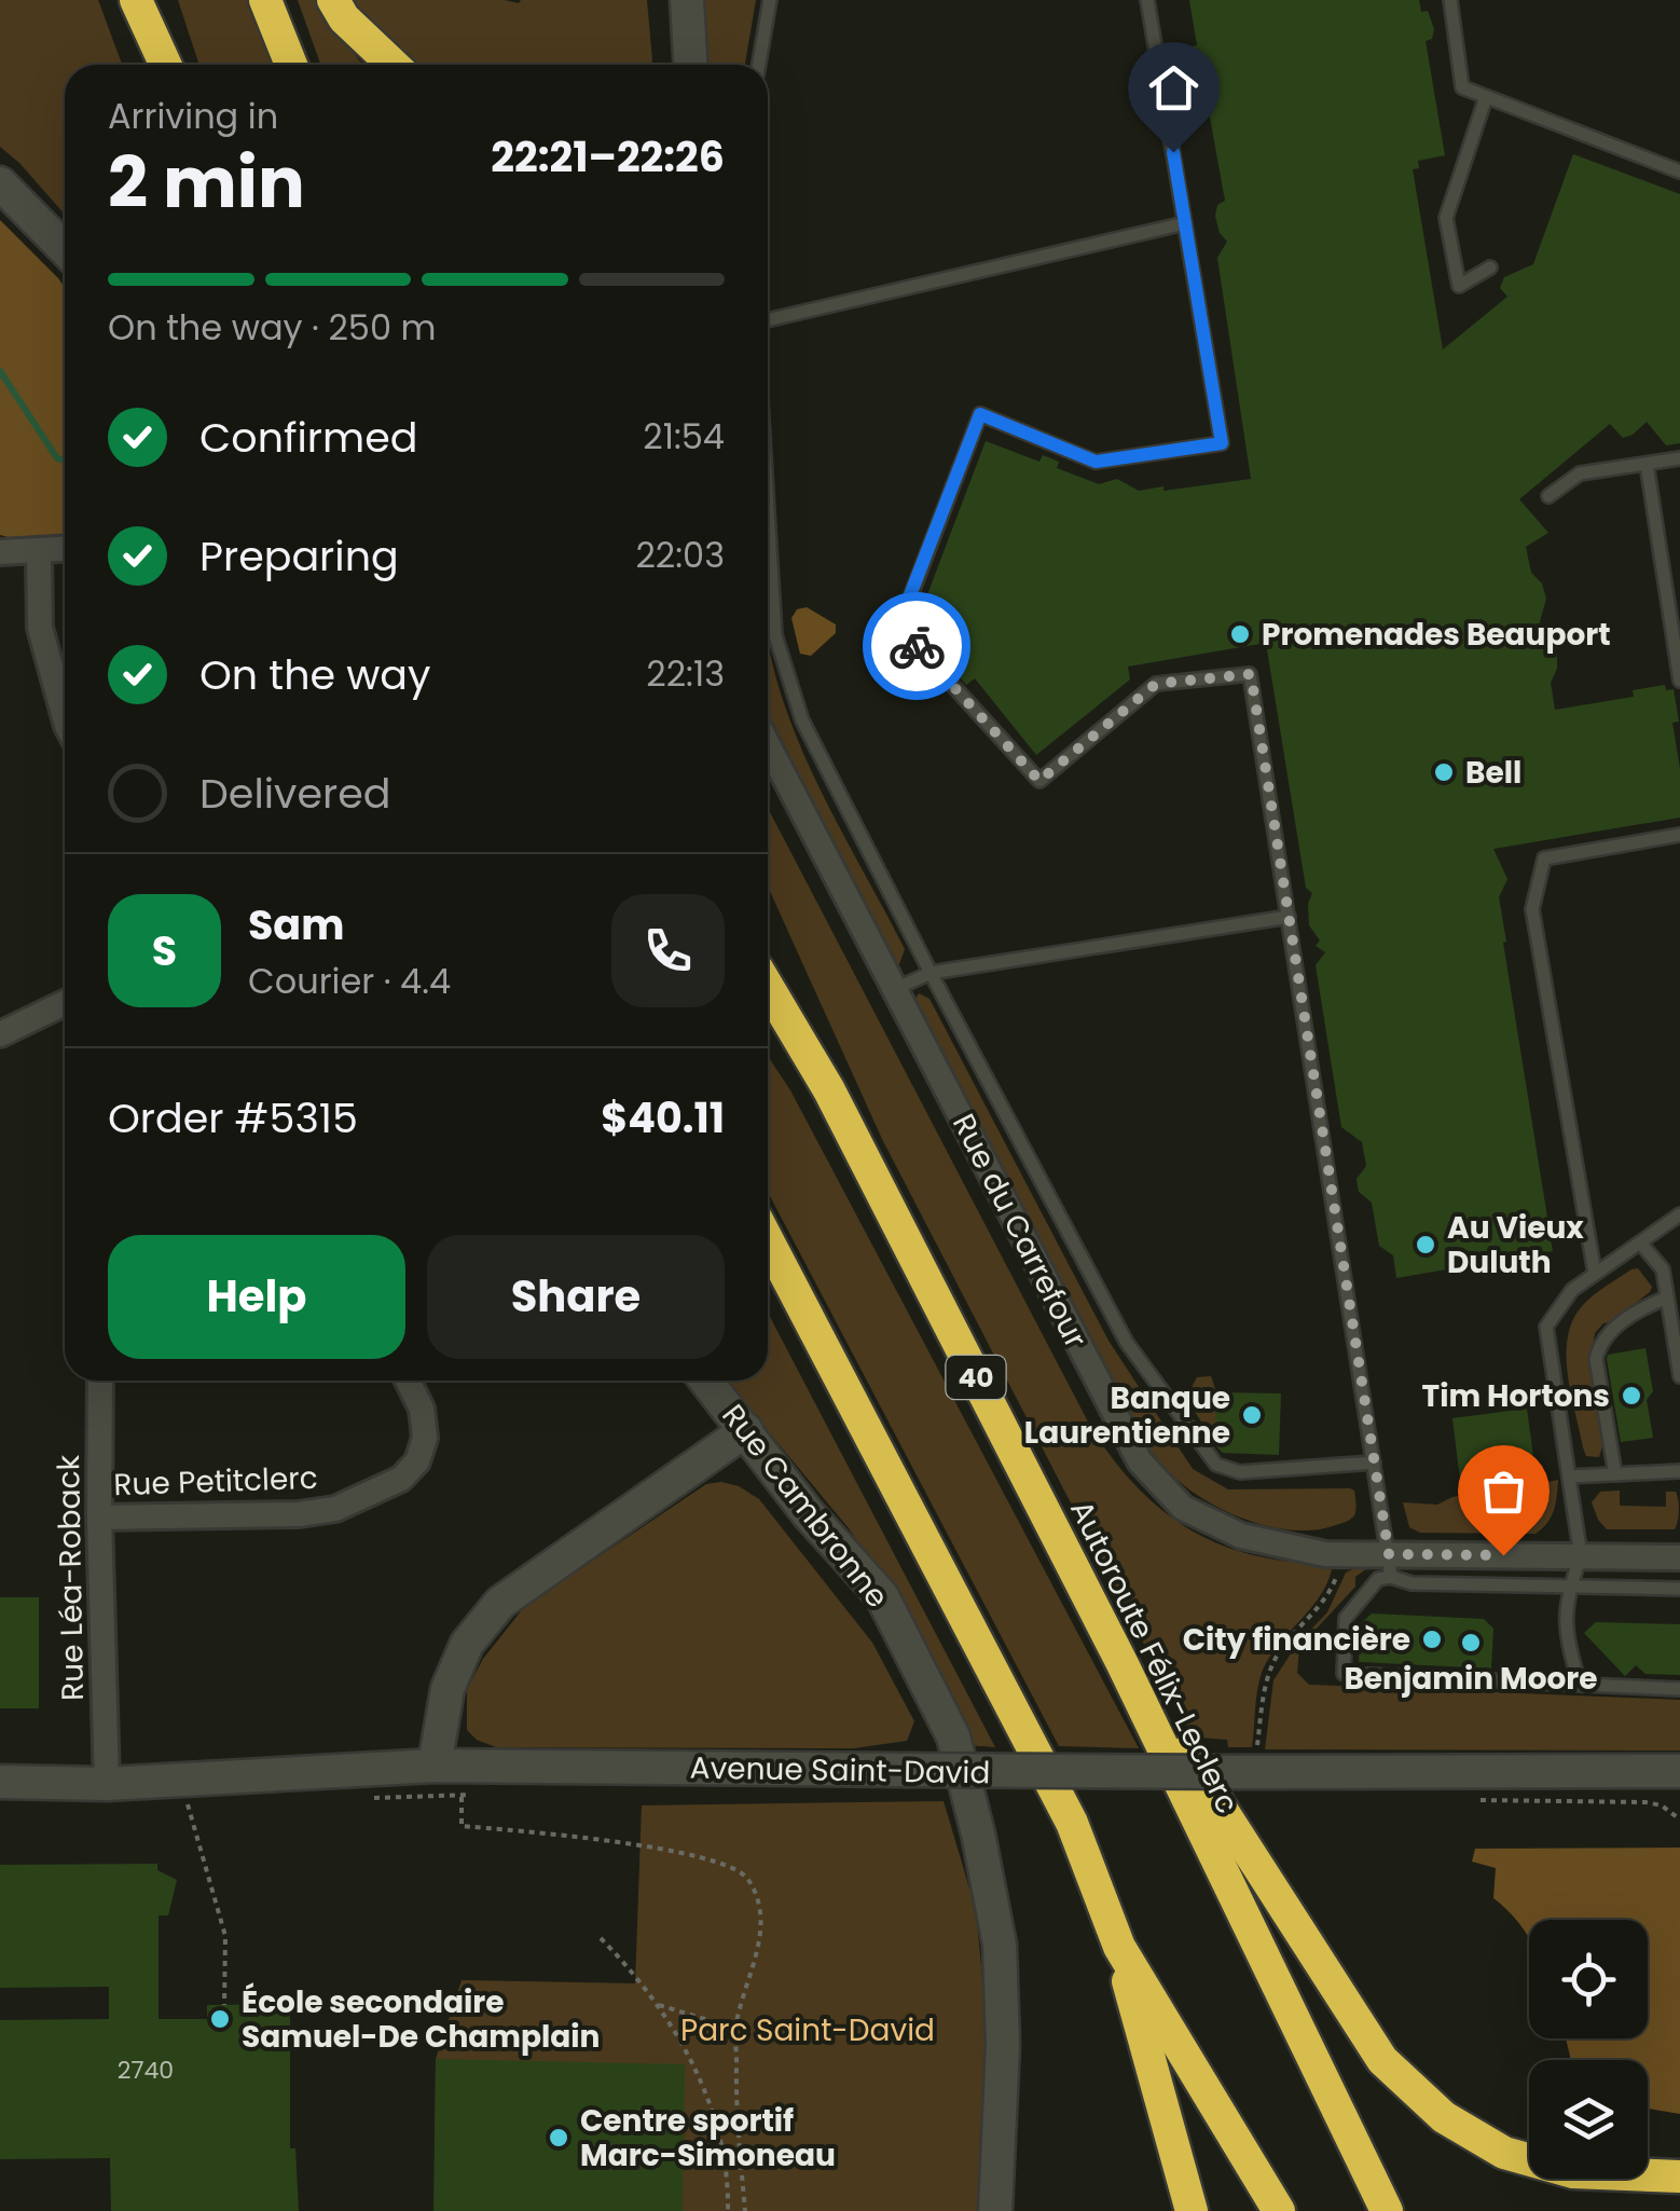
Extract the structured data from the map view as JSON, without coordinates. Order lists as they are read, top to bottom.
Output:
{
  "streets": {
    "highway": ["40", "Autoroute Félix-Leclerc"],
    "street": [
      "Rue du Carrefour",
      "Rue Petitclerc",
      "Rue Cambronne",
      "Rue Léa-Roback",
      "Avenue Saint-David"
    ]
  },
  "crossings": [
    ["Rue Petitclerc", "Rue Léa-Roback"],
    ["Rue Léa-Roback", "Avenue Saint-David"]
  ],
  "parks": ["Parc Saint-David"],
  "places": [
    "Promenades Beauport",
    "Bell",
    "Au Vieux Duluth",
    "Tim Hortons",
    "Banque Laurentienne",
    "City financière",
    "Benjamin Moore",
    "École secondaire Samuel-De Champlain",
    "Centre sportif Marc-Simoneau"
  ],
  "house_numbers": ["2740"],
  "page": {
    "heading": ["2 min", "Arriving in", "22:21–22:26"],
    "panel": [
      "Sam",
      "Courier · 4.4",
      "Order #5315",
      "$40.11"
    ],
    "bar": "On the way · 250 m",
    "list": [
      ["Confirmed", "21:54"],
      ["Preparing", "22:03"],
      ["On the way", "22:13"],
      "Delivered"
    ],
    "round": "S",
    "buttons": ["Help", "Share"]
  }
}
